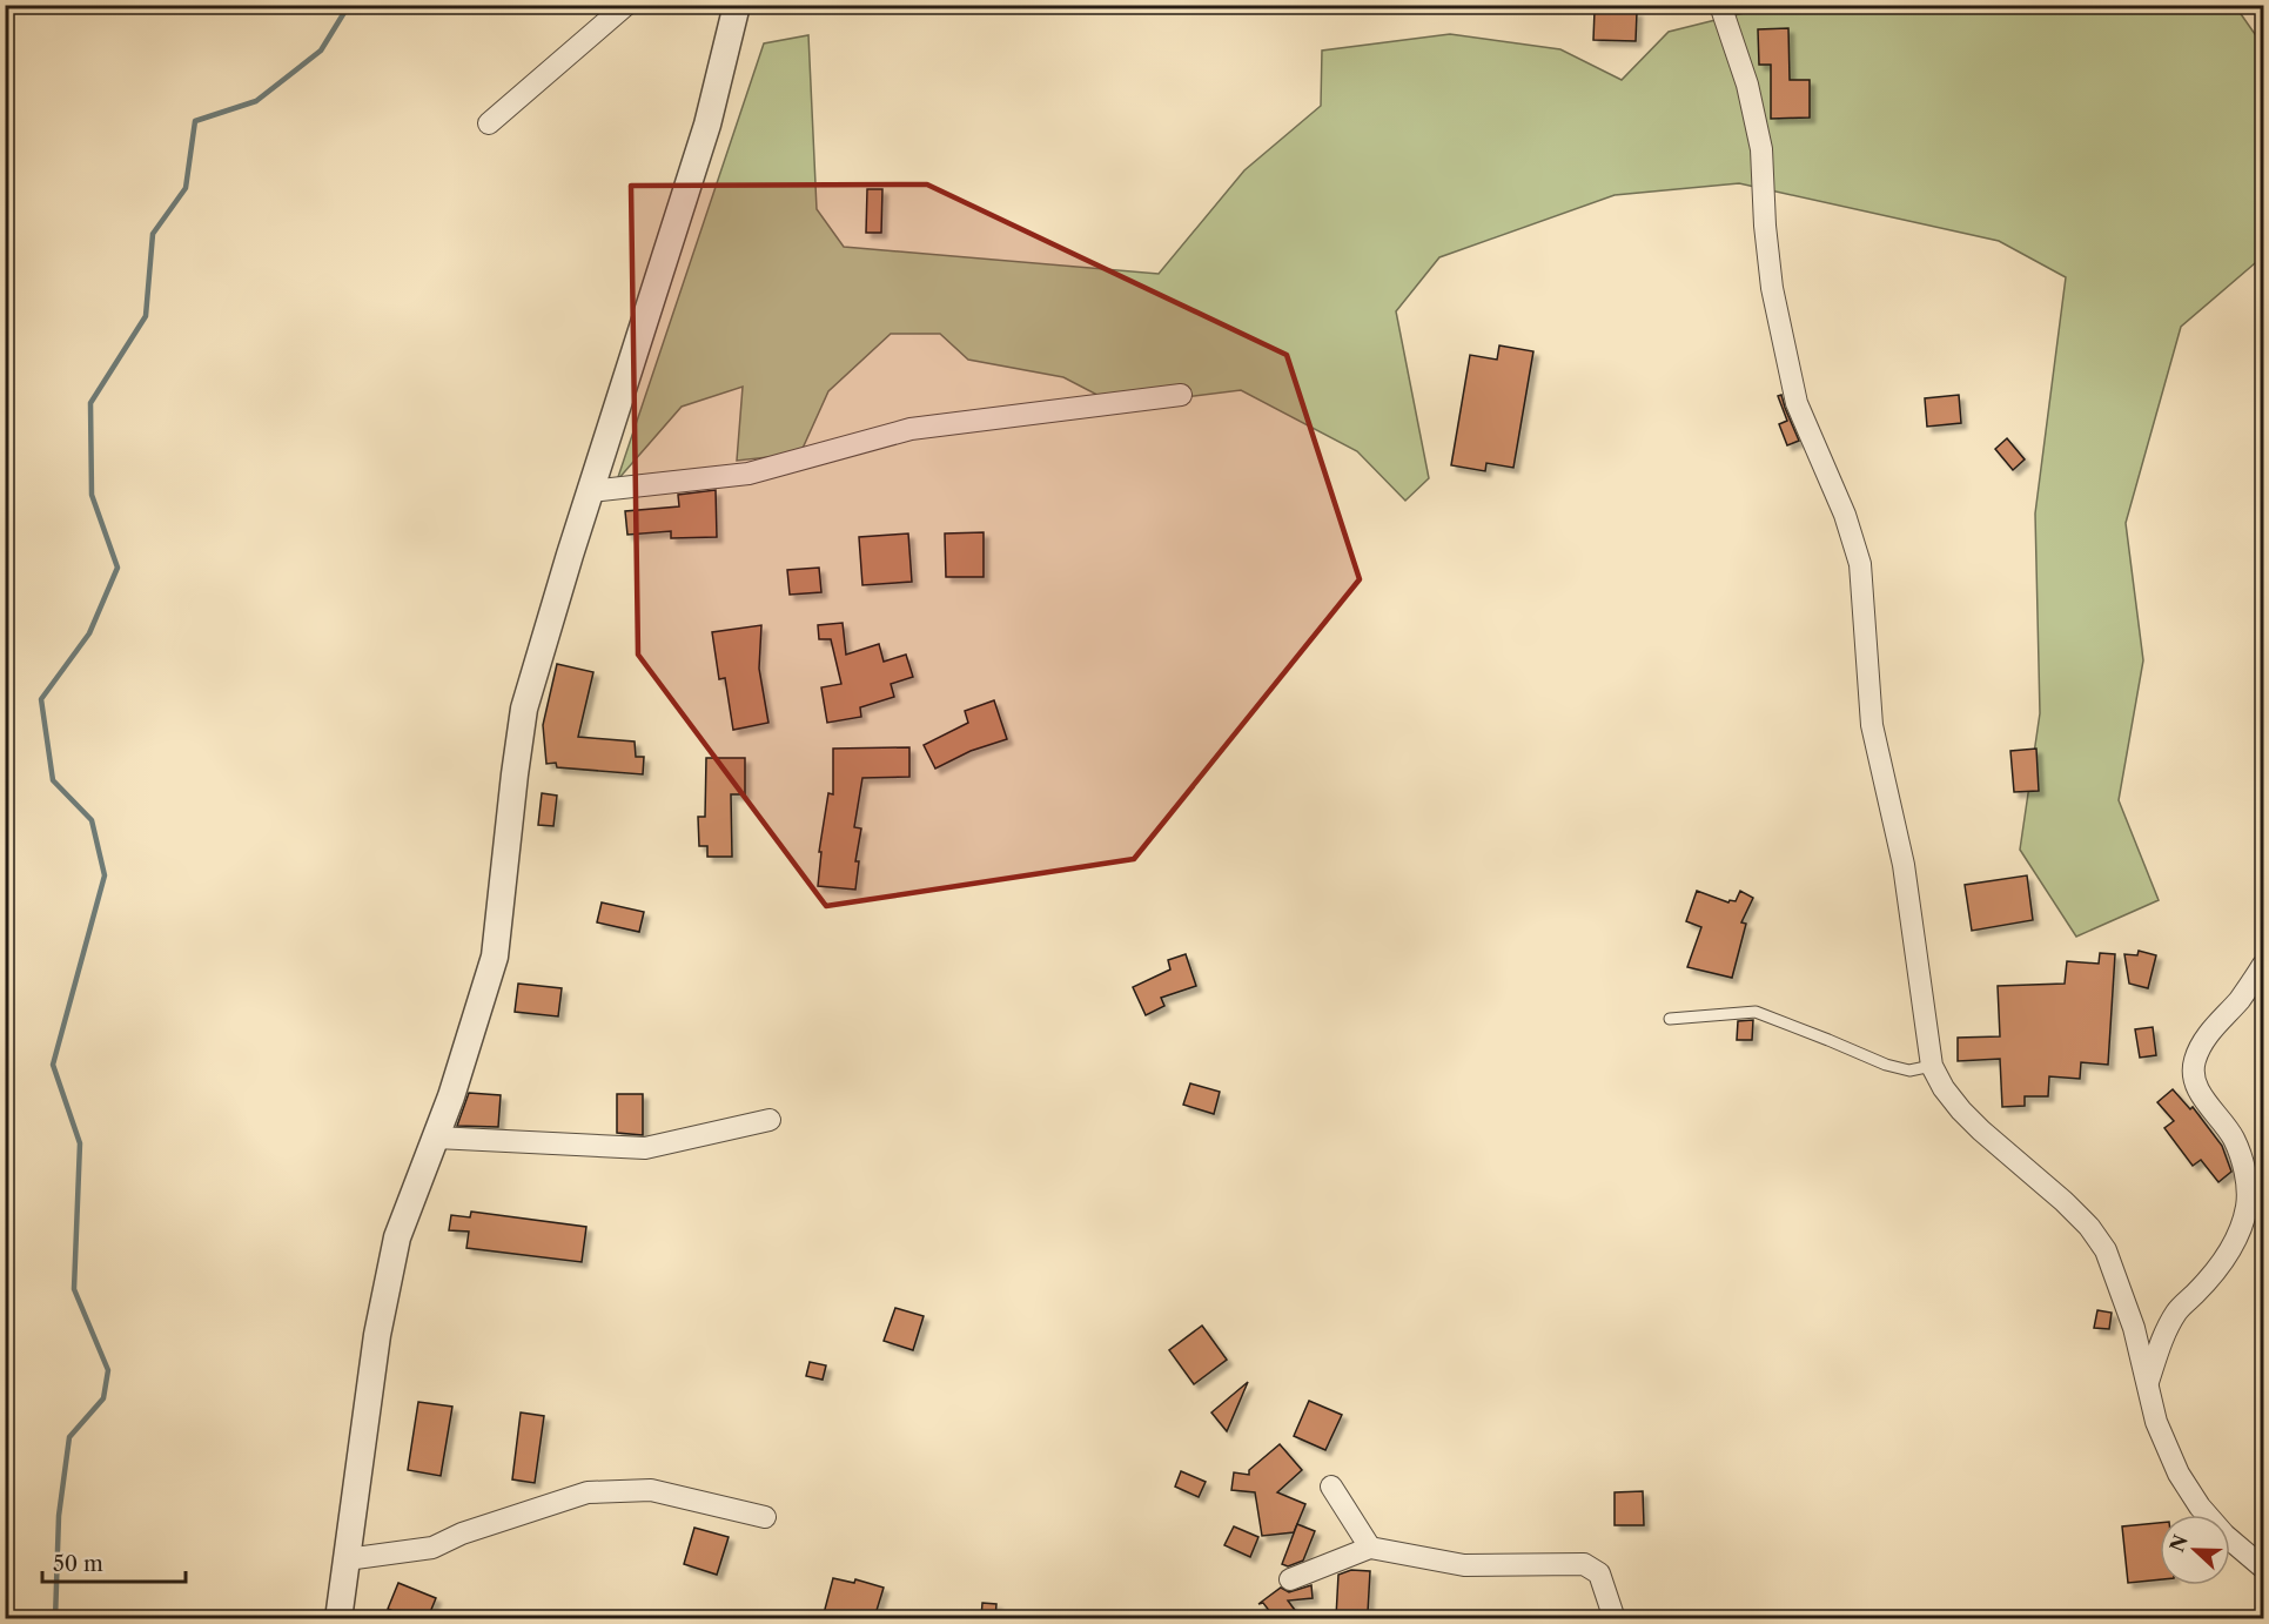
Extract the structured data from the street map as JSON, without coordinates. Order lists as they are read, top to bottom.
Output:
{
  "scale_bar": "50 m",
  "north": "left"
}
